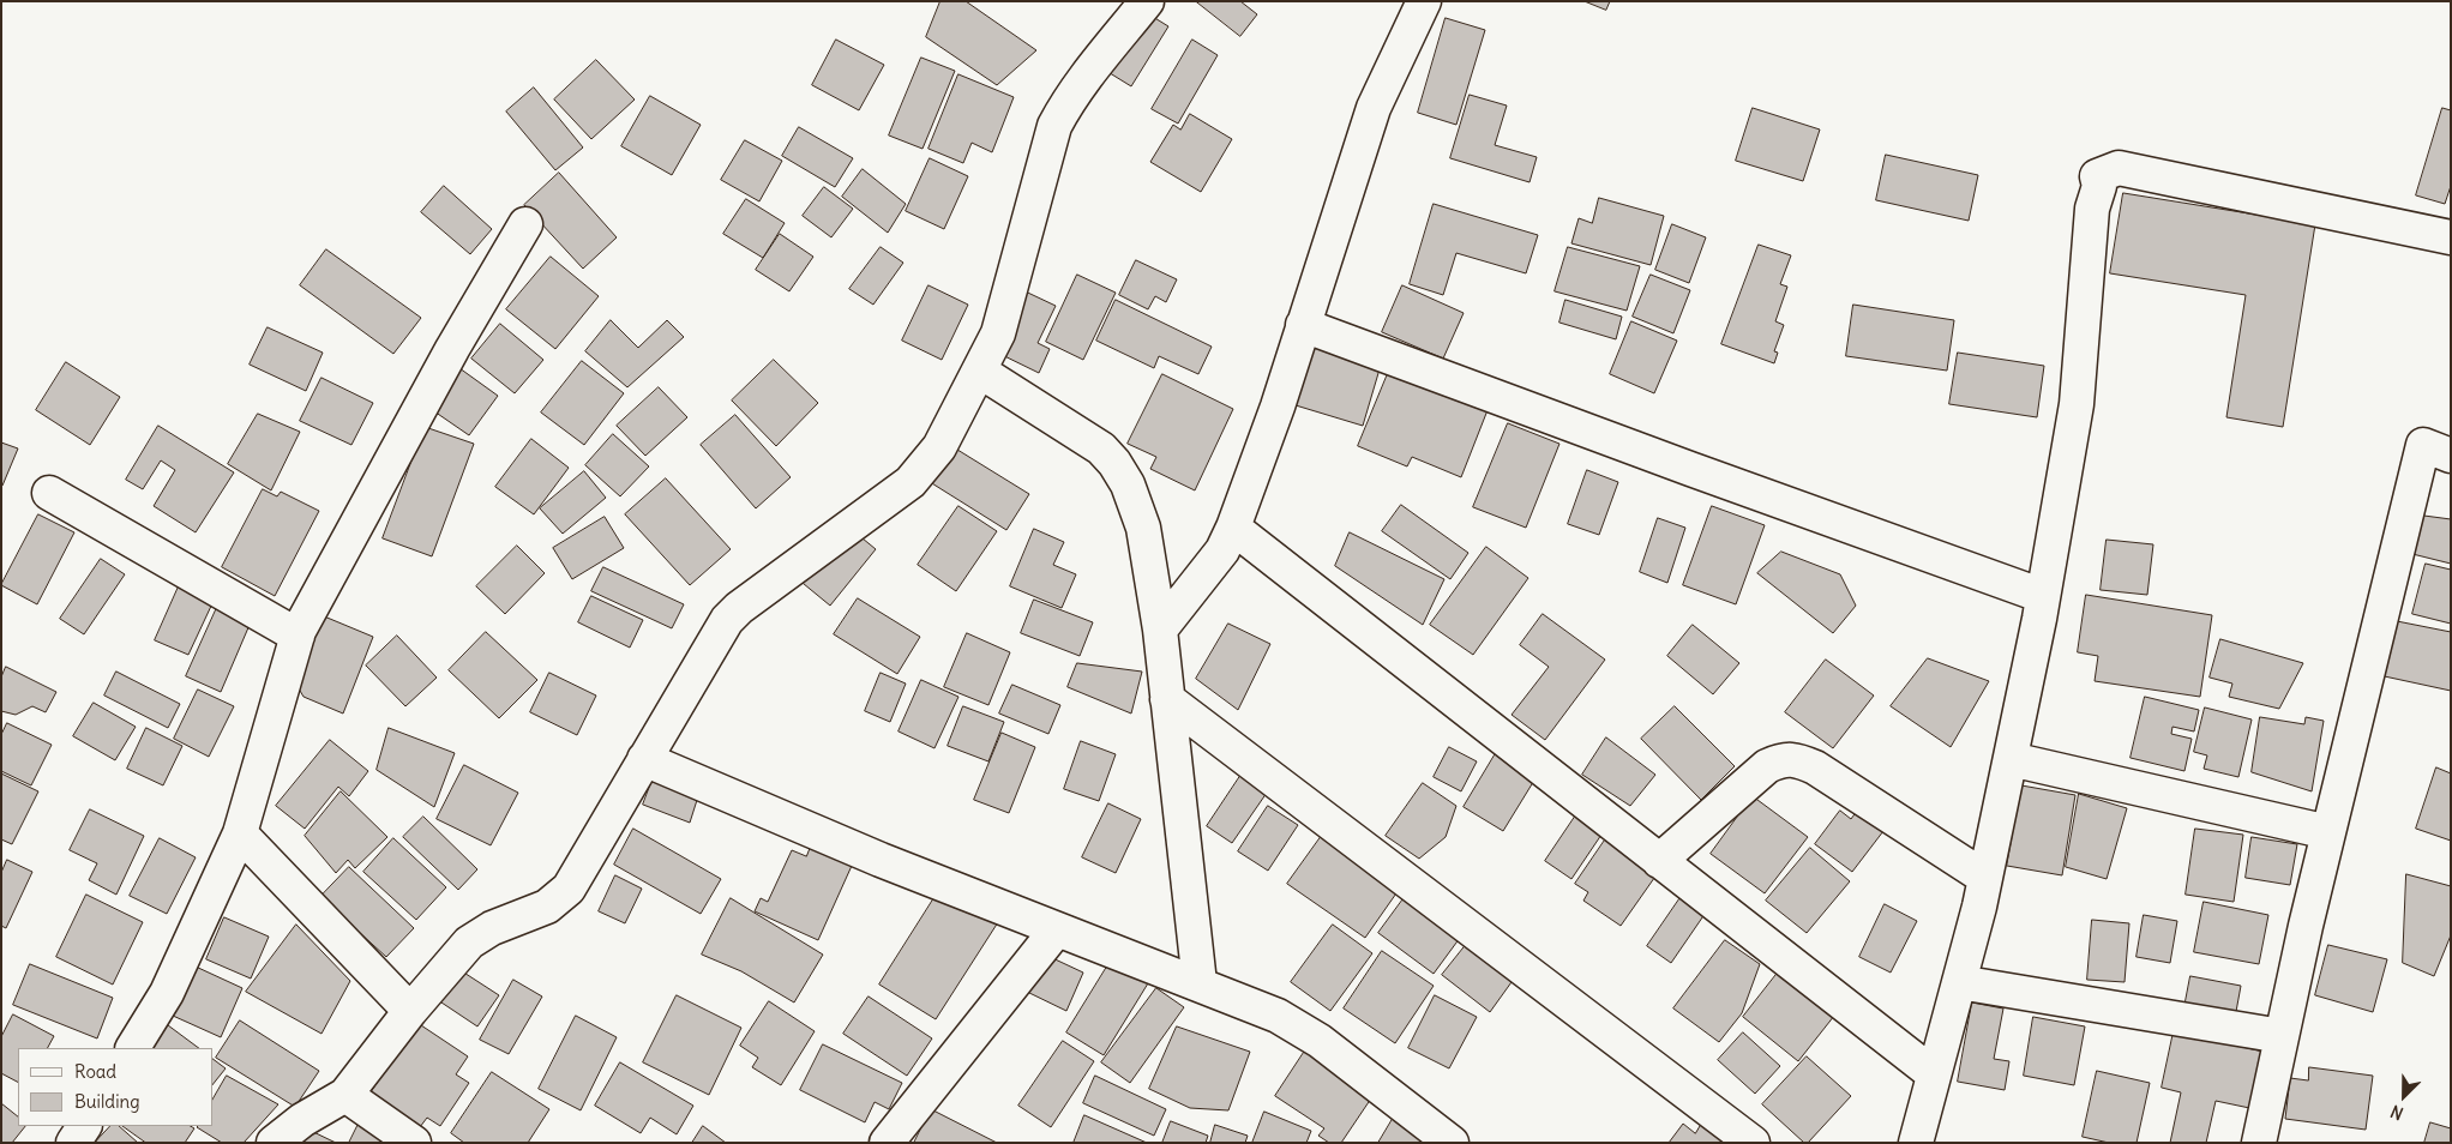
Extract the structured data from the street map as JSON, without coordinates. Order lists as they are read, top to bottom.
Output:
{
  "legend": ["Road", "Building"],
  "north": "bottom left"
}
